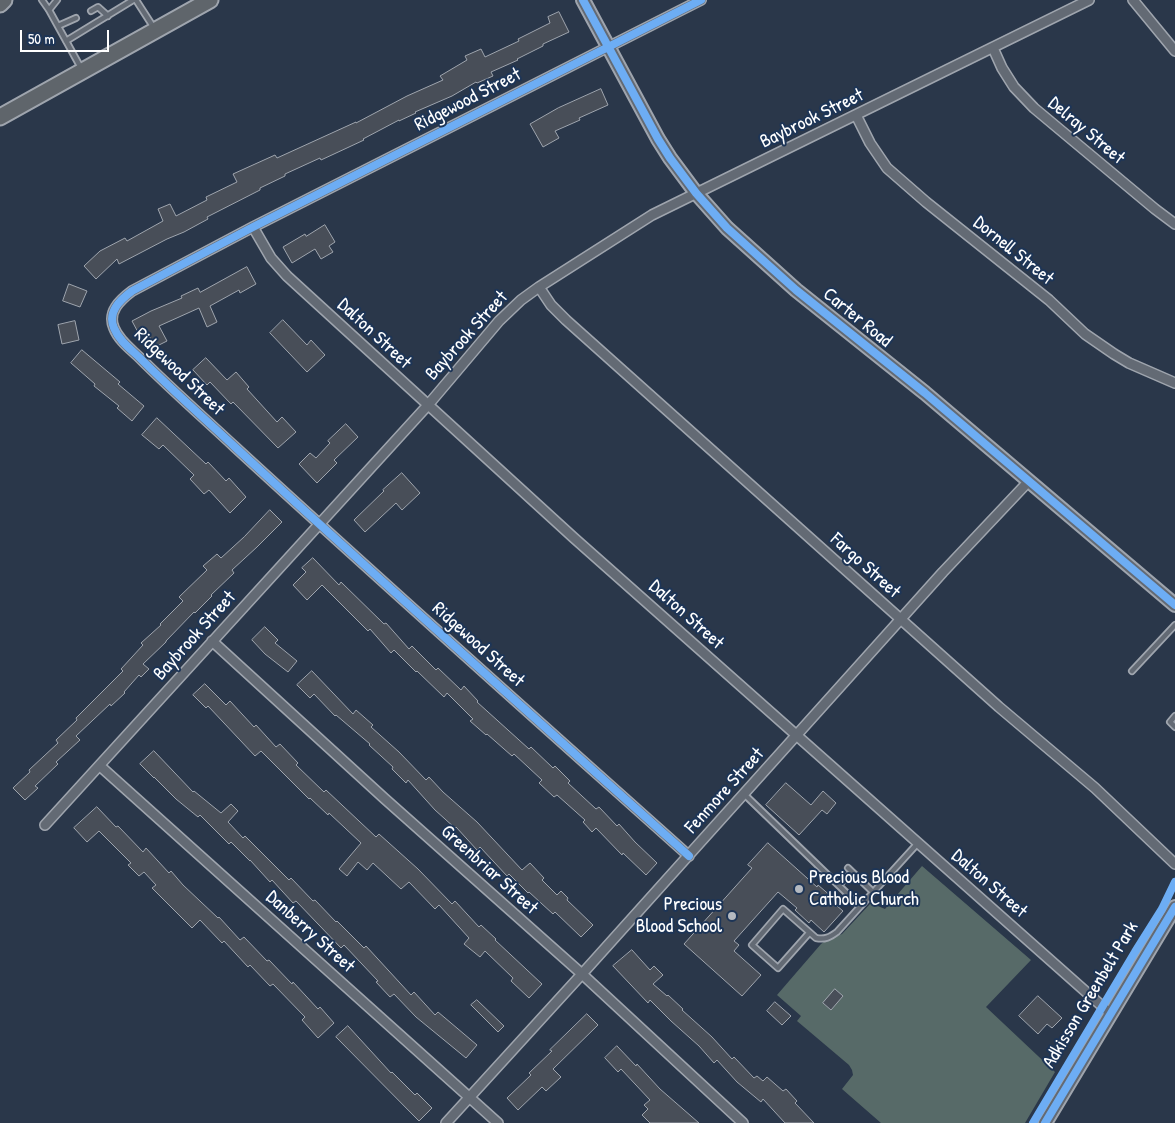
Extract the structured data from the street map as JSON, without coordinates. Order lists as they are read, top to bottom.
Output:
{
  "streets": {
    "main road": ["Carter Road"],
    "street": [
      "Ridgewood Street",
      "Baybrook Street",
      "Delray Street",
      "Dornell Street",
      "Dalton Street",
      "Fargo Street",
      "Fenmore Street",
      "Greenbriar Street",
      "Danberry Street"
    ],
    "cycle path": ["Adkisson Greenbelt Park"]
  },
  "crossings": [
    ["Ridgewood Street", "Baybrook Street"],
    ["Ridgewood Street", "Carter Road"],
    ["Ridgewood Street", "Dalton Street"],
    ["Ridgewood Street", "Fenmore Street"],
    ["Baybrook Street", "Delray Street"],
    ["Baybrook Street", "Dornell Street"],
    ["Baybrook Street", "Carter Road"],
    ["Baybrook Street", "Dalton Street"],
    ["Baybrook Street", "Fargo Street"],
    ["Baybrook Street", "Greenbriar Street"],
    ["Baybrook Street", "Danberry Street"],
    ["Carter Road", "Fenmore Street"],
    ["Dalton Street", "Fenmore Street"],
    ["Fargo Street", "Fenmore Street"],
    ["Fenmore Street", "Greenbriar Street"],
    ["Fenmore Street", "Danberry Street"]
  ],
  "places": ["Precious Blood Catholic Church", "Precious Blood School"],
  "scale_bar": "50 m"
}
